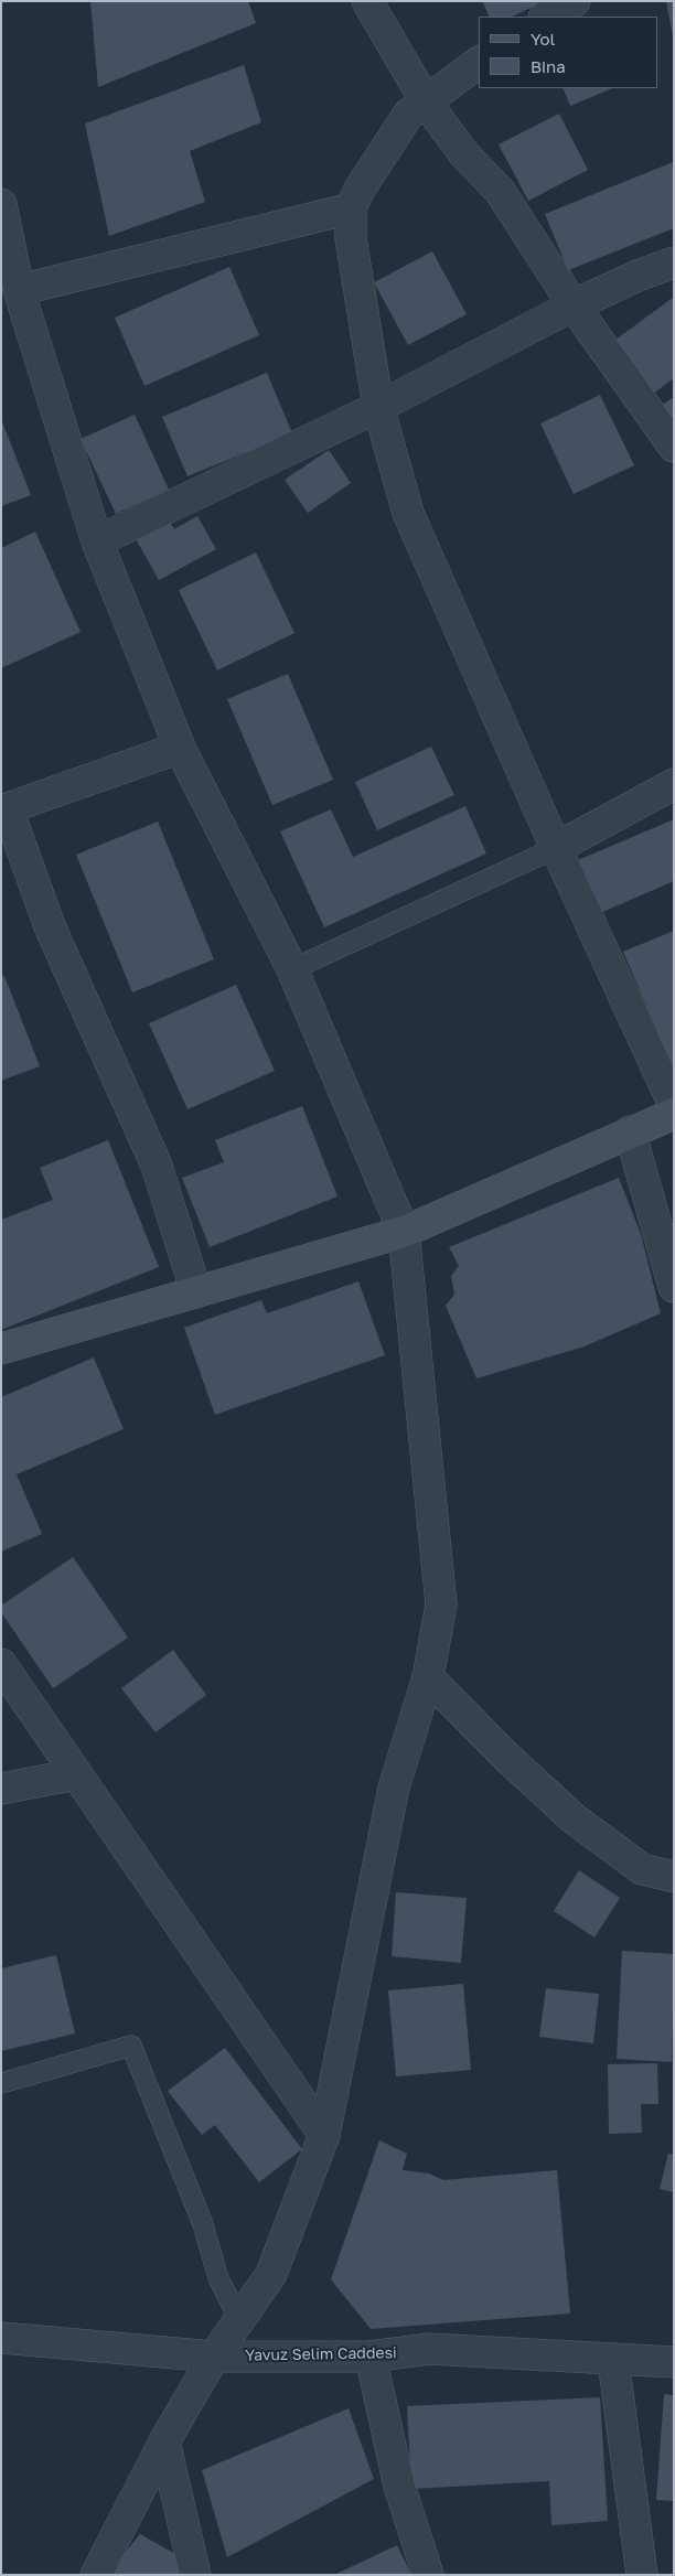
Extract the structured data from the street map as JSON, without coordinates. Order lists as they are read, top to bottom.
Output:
{
  "streets": {
    "street": ["Yavuz Selim Caddesi"]
  },
  "legend": ["Yol", "Bina"]
}
